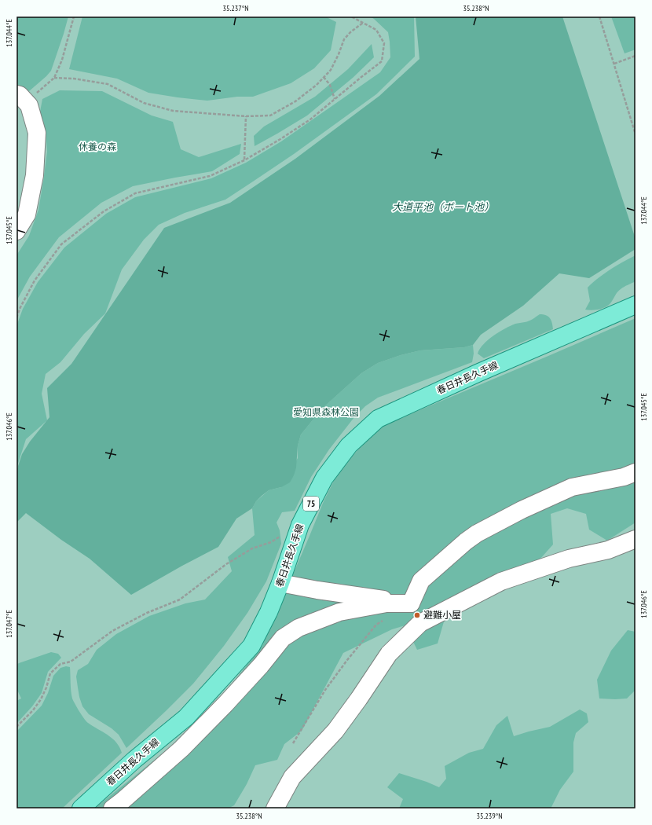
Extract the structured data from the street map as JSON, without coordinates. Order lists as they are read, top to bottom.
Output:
{
  "streets": {
    "main road": ["春日井長久手線", "75"]
  },
  "water": ["大道平池（ボート池）"],
  "parks": ["休養の森", "愛知県森林公園"],
  "places": ["避難小屋"],
  "coordinates": [
    "35.237°N",
    "35.238°N",
    "137.044°E",
    "137.045°E",
    "137.046°E",
    "137.047°E",
    "35.239°N"
  ]
}
